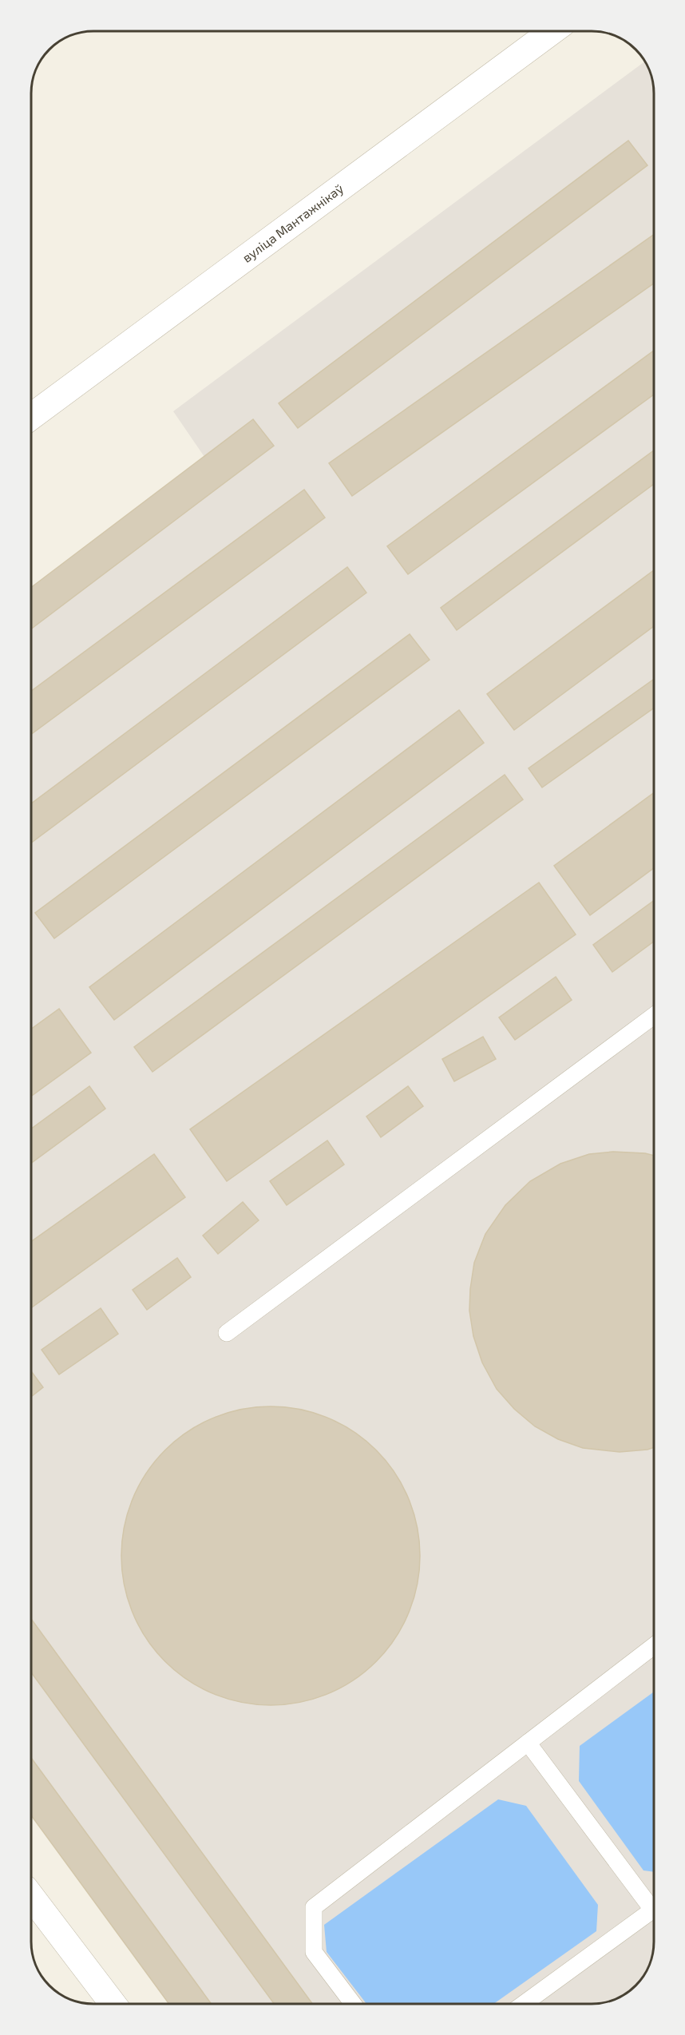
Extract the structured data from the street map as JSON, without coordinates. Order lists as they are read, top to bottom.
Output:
{
  "streets": {
    "street": ["вуліца Мантажнікаў"]
  }
}
